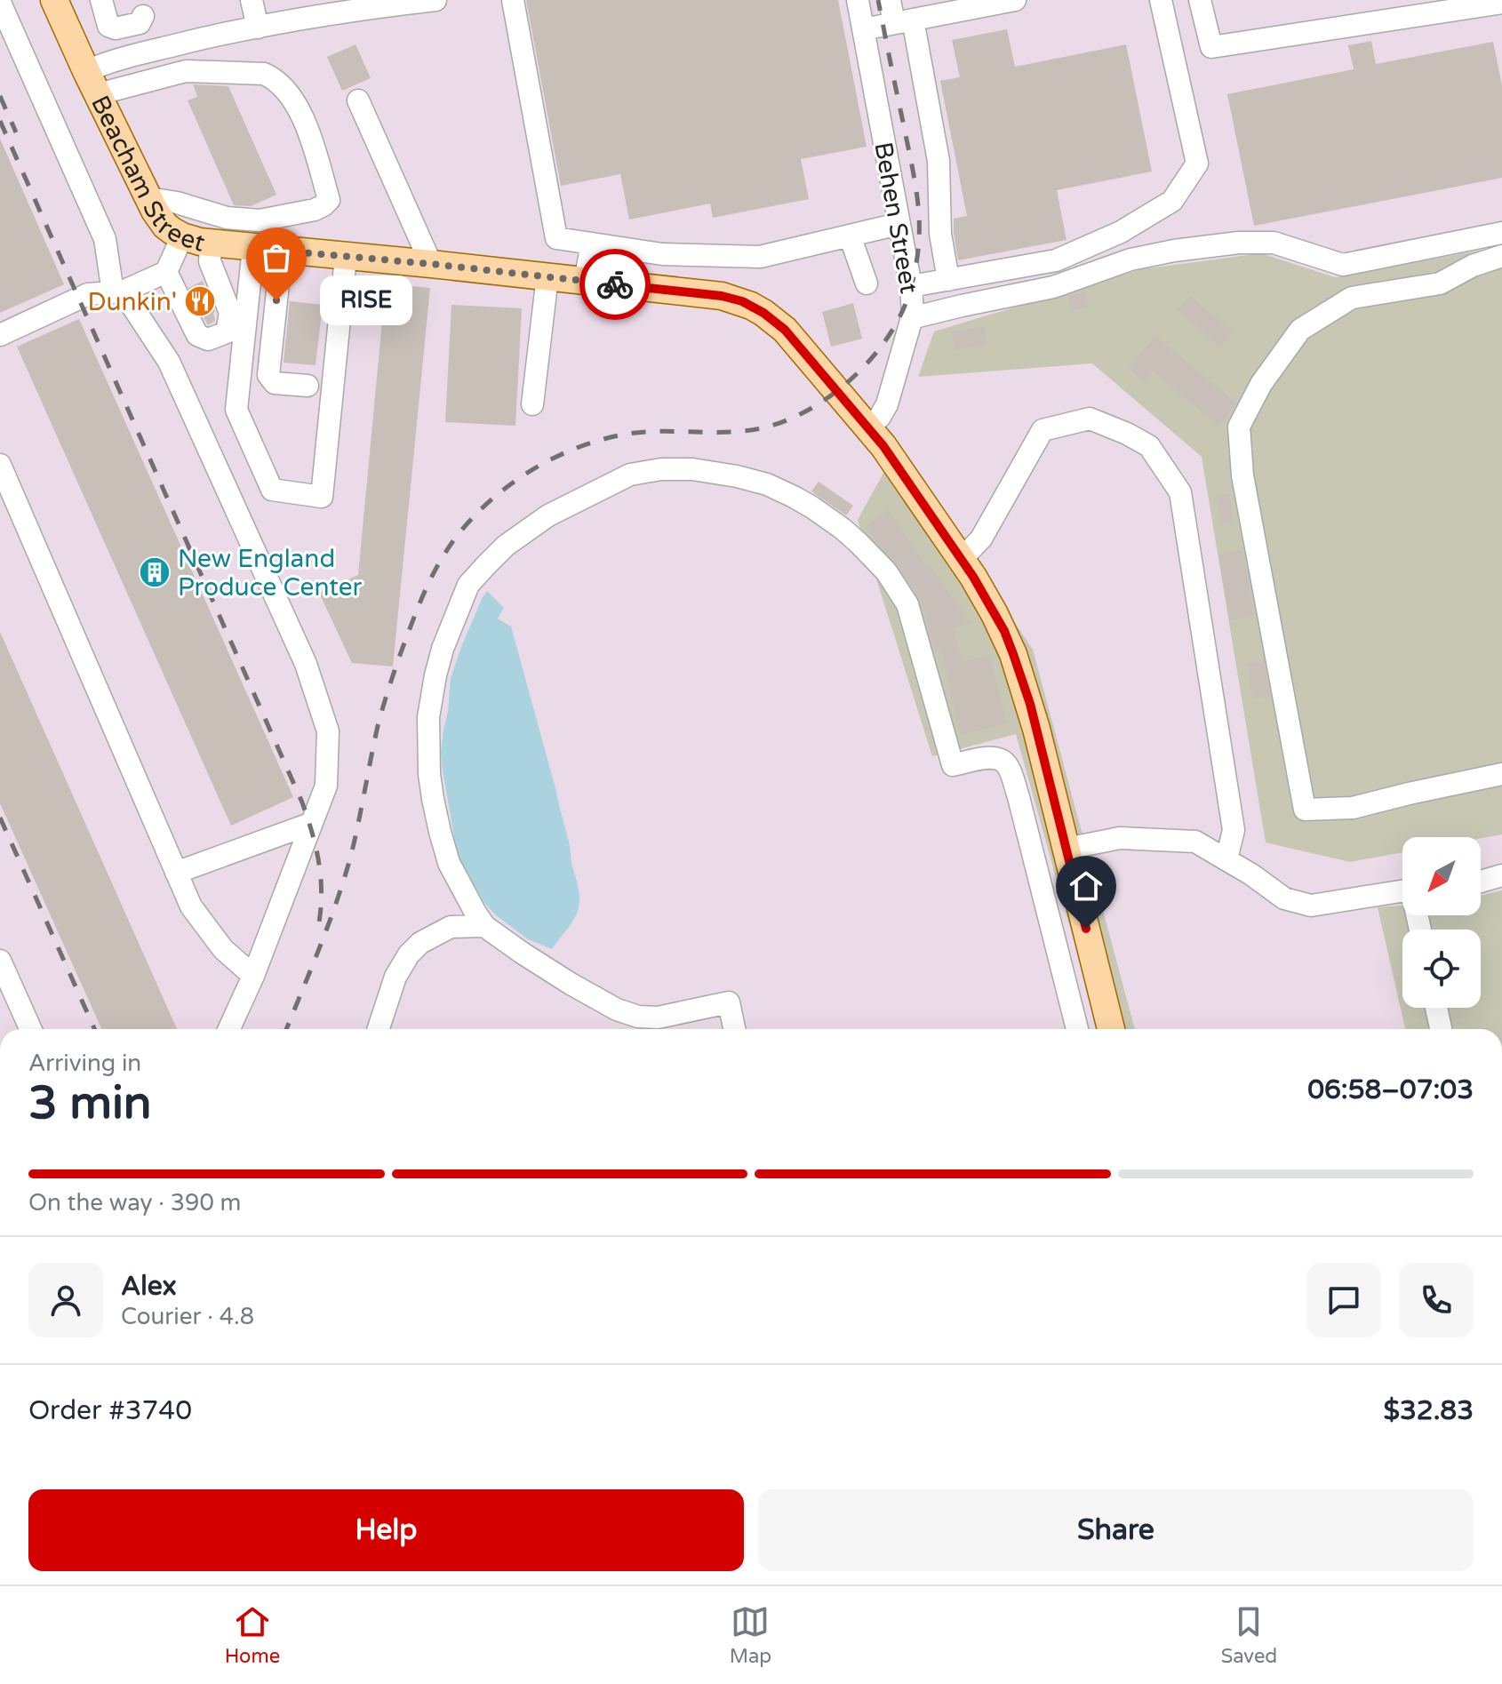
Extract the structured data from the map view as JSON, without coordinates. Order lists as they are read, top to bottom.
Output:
{
  "streets": {
    "main road": ["Beacham Street"],
    "street": ["Behen Street"]
  },
  "crossings": [
    ["Beacham Street", "Behen Street"]
  ],
  "places": {
    "other": ["RISE"],
    "restaurant": ["Dunkin'"],
    "building": ["New England Produce Center"]
  },
  "north": "bottom left",
  "page": {
    "bubble": "RISE",
    "heading": ["3 min", "Arriving in", "06:58–07:03"],
    "panel": [
      "Alex",
      "Courier · 4.8",
      "Order #3740",
      "$32.83"
    ],
    "bar": "On the way · 390 m",
    "buttons": ["Help", "Share"],
    "tabs": ["Home", "Map", "Saved"]
  }
}
